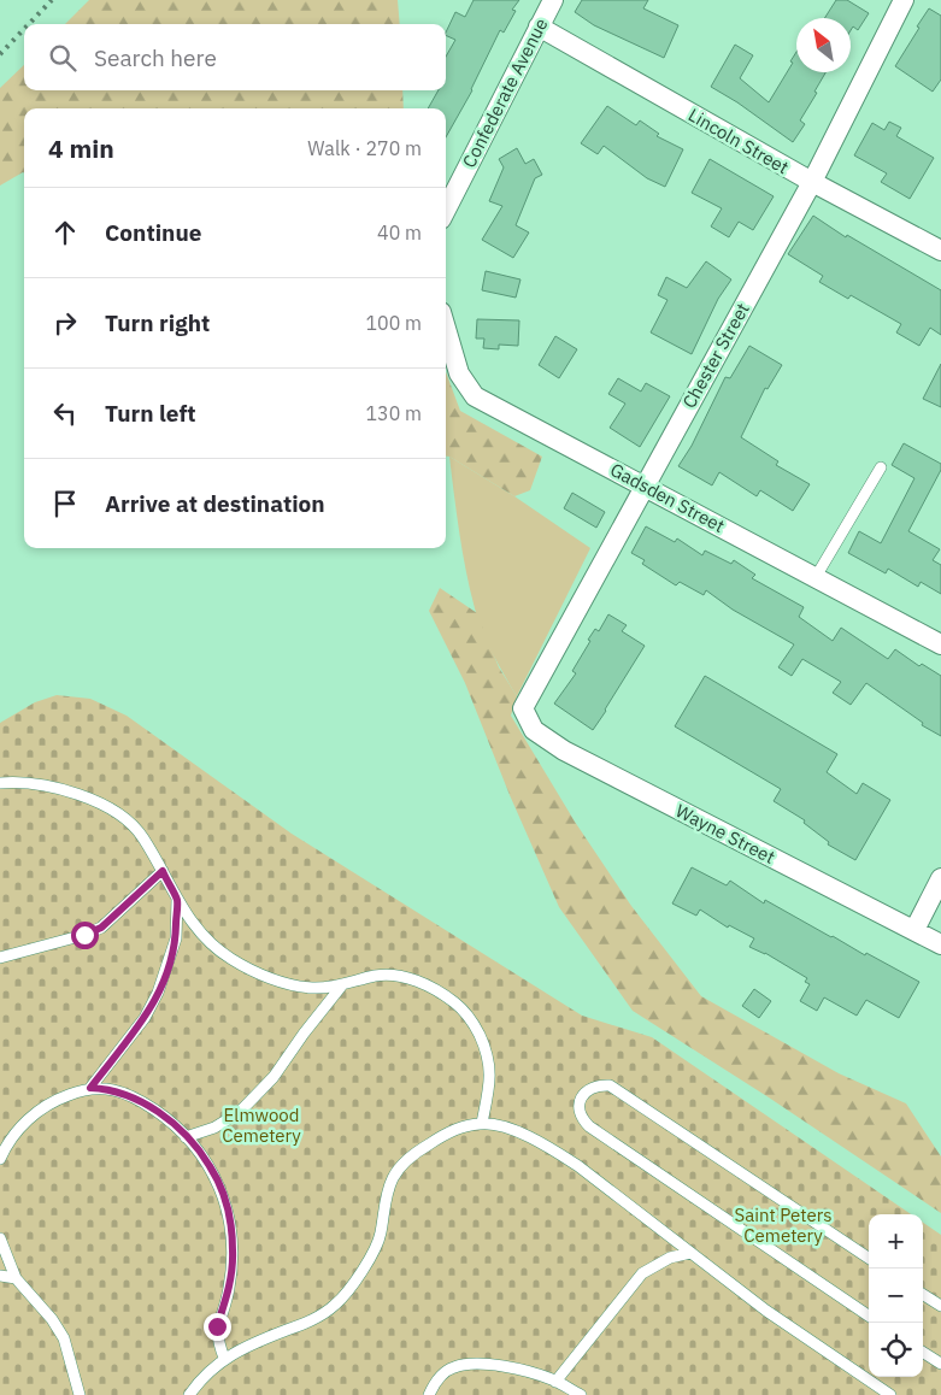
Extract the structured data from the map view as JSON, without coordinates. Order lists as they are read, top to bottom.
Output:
{
  "streets": {
    "street": [
      "Confederate Avenue",
      "Lincoln Street",
      "Chester Street",
      "Gadsden Street",
      "Wayne Street"
    ]
  },
  "crossings": [
    ["Confederate Avenue", "Lincoln Street"],
    ["Lincoln Street", "Chester Street"],
    ["Chester Street", "Gadsden Street"],
    ["Chester Street", "Wayne Street"]
  ],
  "parks": ["Elmwood Cemetery", "Saint Peters Cemetery"],
  "north": "top left",
  "page": {
    "search": "Search here",
    "heading": ["4 min", "Walk · 270 m"],
    "list": [
      ["Continue", "40 m"],
      ["Turn right", "100 m"],
      ["Turn left", "130 m"],
      "Arrive at destination"
    ],
    "map_buttons": ["+", "−"]
  }
}
